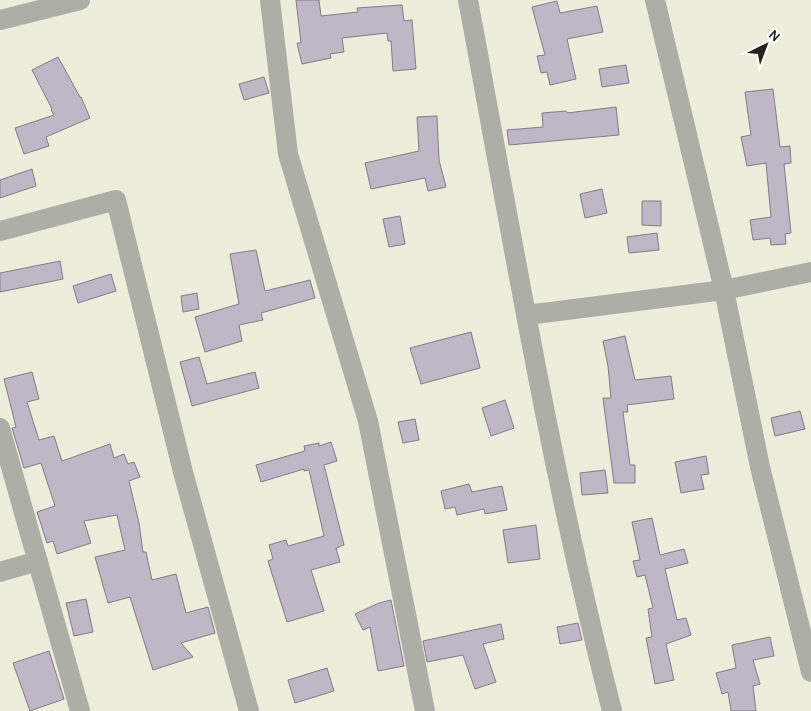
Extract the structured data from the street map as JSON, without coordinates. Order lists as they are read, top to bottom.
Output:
{
  "north": "top right"
}
